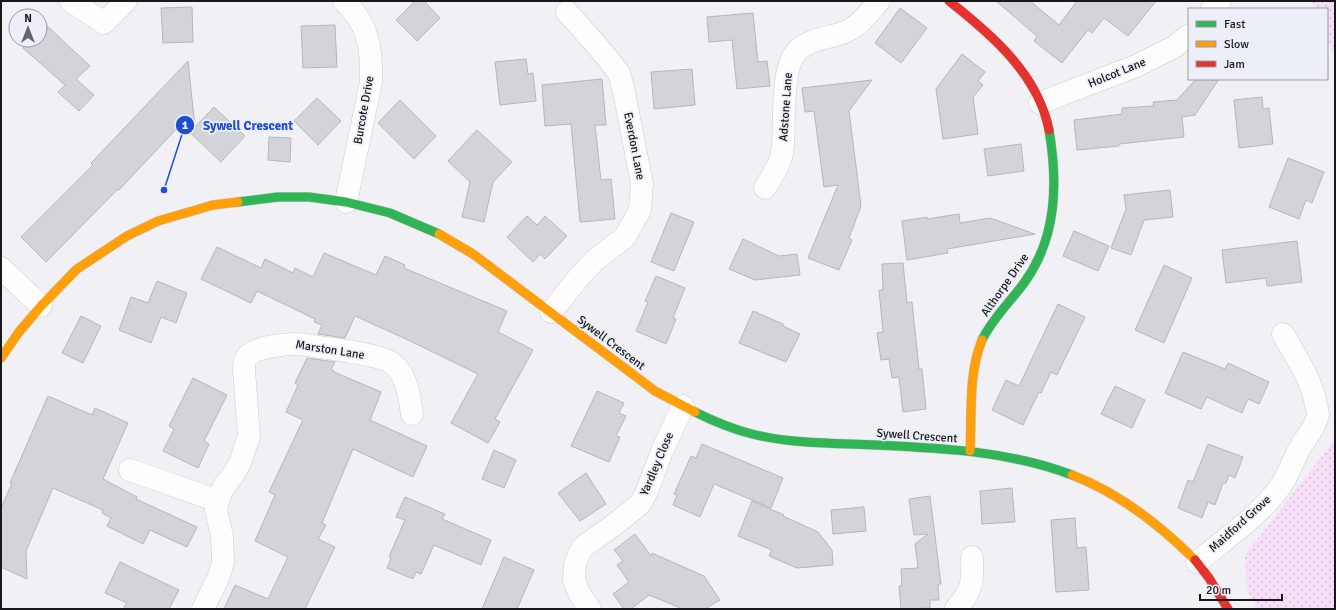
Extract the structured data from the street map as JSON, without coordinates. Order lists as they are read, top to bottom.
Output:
{
  "streets": {
    "street": [
      "Holcot Lane",
      "Adstone Lane",
      "Burcote Drive",
      "Everdon Lane",
      "Althorpe Drive",
      "Sywell Crescent",
      "Marston Lane",
      "Yardley Close",
      "Maidford Grove"
    ]
  },
  "crossings": [
    ["Holcot Lane", "Althorpe Drive"],
    ["Burcote Drive", "Sywell Crescent"],
    ["Everdon Lane", "Sywell Crescent"],
    ["Althorpe Drive", "Sywell Crescent"],
    ["Sywell Crescent", "Yardley Close"],
    ["Sywell Crescent", "Maidford Grove"]
  ],
  "places": ["Sywell Crescent"],
  "legend": ["Fast", "Slow", "Jam"],
  "scale_bar": "20 m",
  "north": "top"
}
